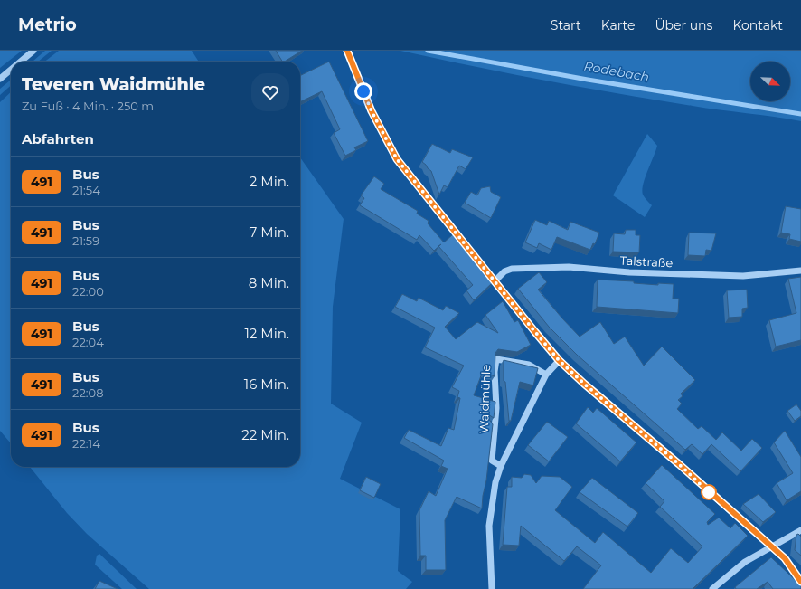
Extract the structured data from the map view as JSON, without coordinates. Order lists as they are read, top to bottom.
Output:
{
  "streets": {
    "street": ["Talstraße", "Waidmühle"]
  },
  "water": ["Rodebach"],
  "lines": ["bus line 491"],
  "north": "bottom right",
  "page": {
    "header": "Metrio",
    "nav": [
      "Start",
      "Karte",
      "Über uns",
      "Kontakt"
    ],
    "heading": [
      ["Teveren Waidmühle", "Zu Fuß · 4 Min. · 250 m"],
      "Abfahrten"
    ],
    "list": [
      {
        "mark": "491",
        "name": "Bus",
        "note": "21:54",
        "value": "2 Min."
      },
      {
        "mark": "491",
        "name": "Bus",
        "note": "21:59",
        "value": "7 Min."
      },
      {
        "mark": "491",
        "name": "Bus",
        "note": "22:00",
        "value": "8 Min."
      },
      {
        "mark": "491",
        "name": "Bus",
        "note": "22:04",
        "value": "12 Min."
      },
      {
        "mark": "491",
        "name": "Bus",
        "note": "22:08",
        "value": "16 Min."
      },
      {
        "mark": "491",
        "name": "Bus",
        "note": "22:14",
        "value": "22 Min."
      }
    ]
  }
}
